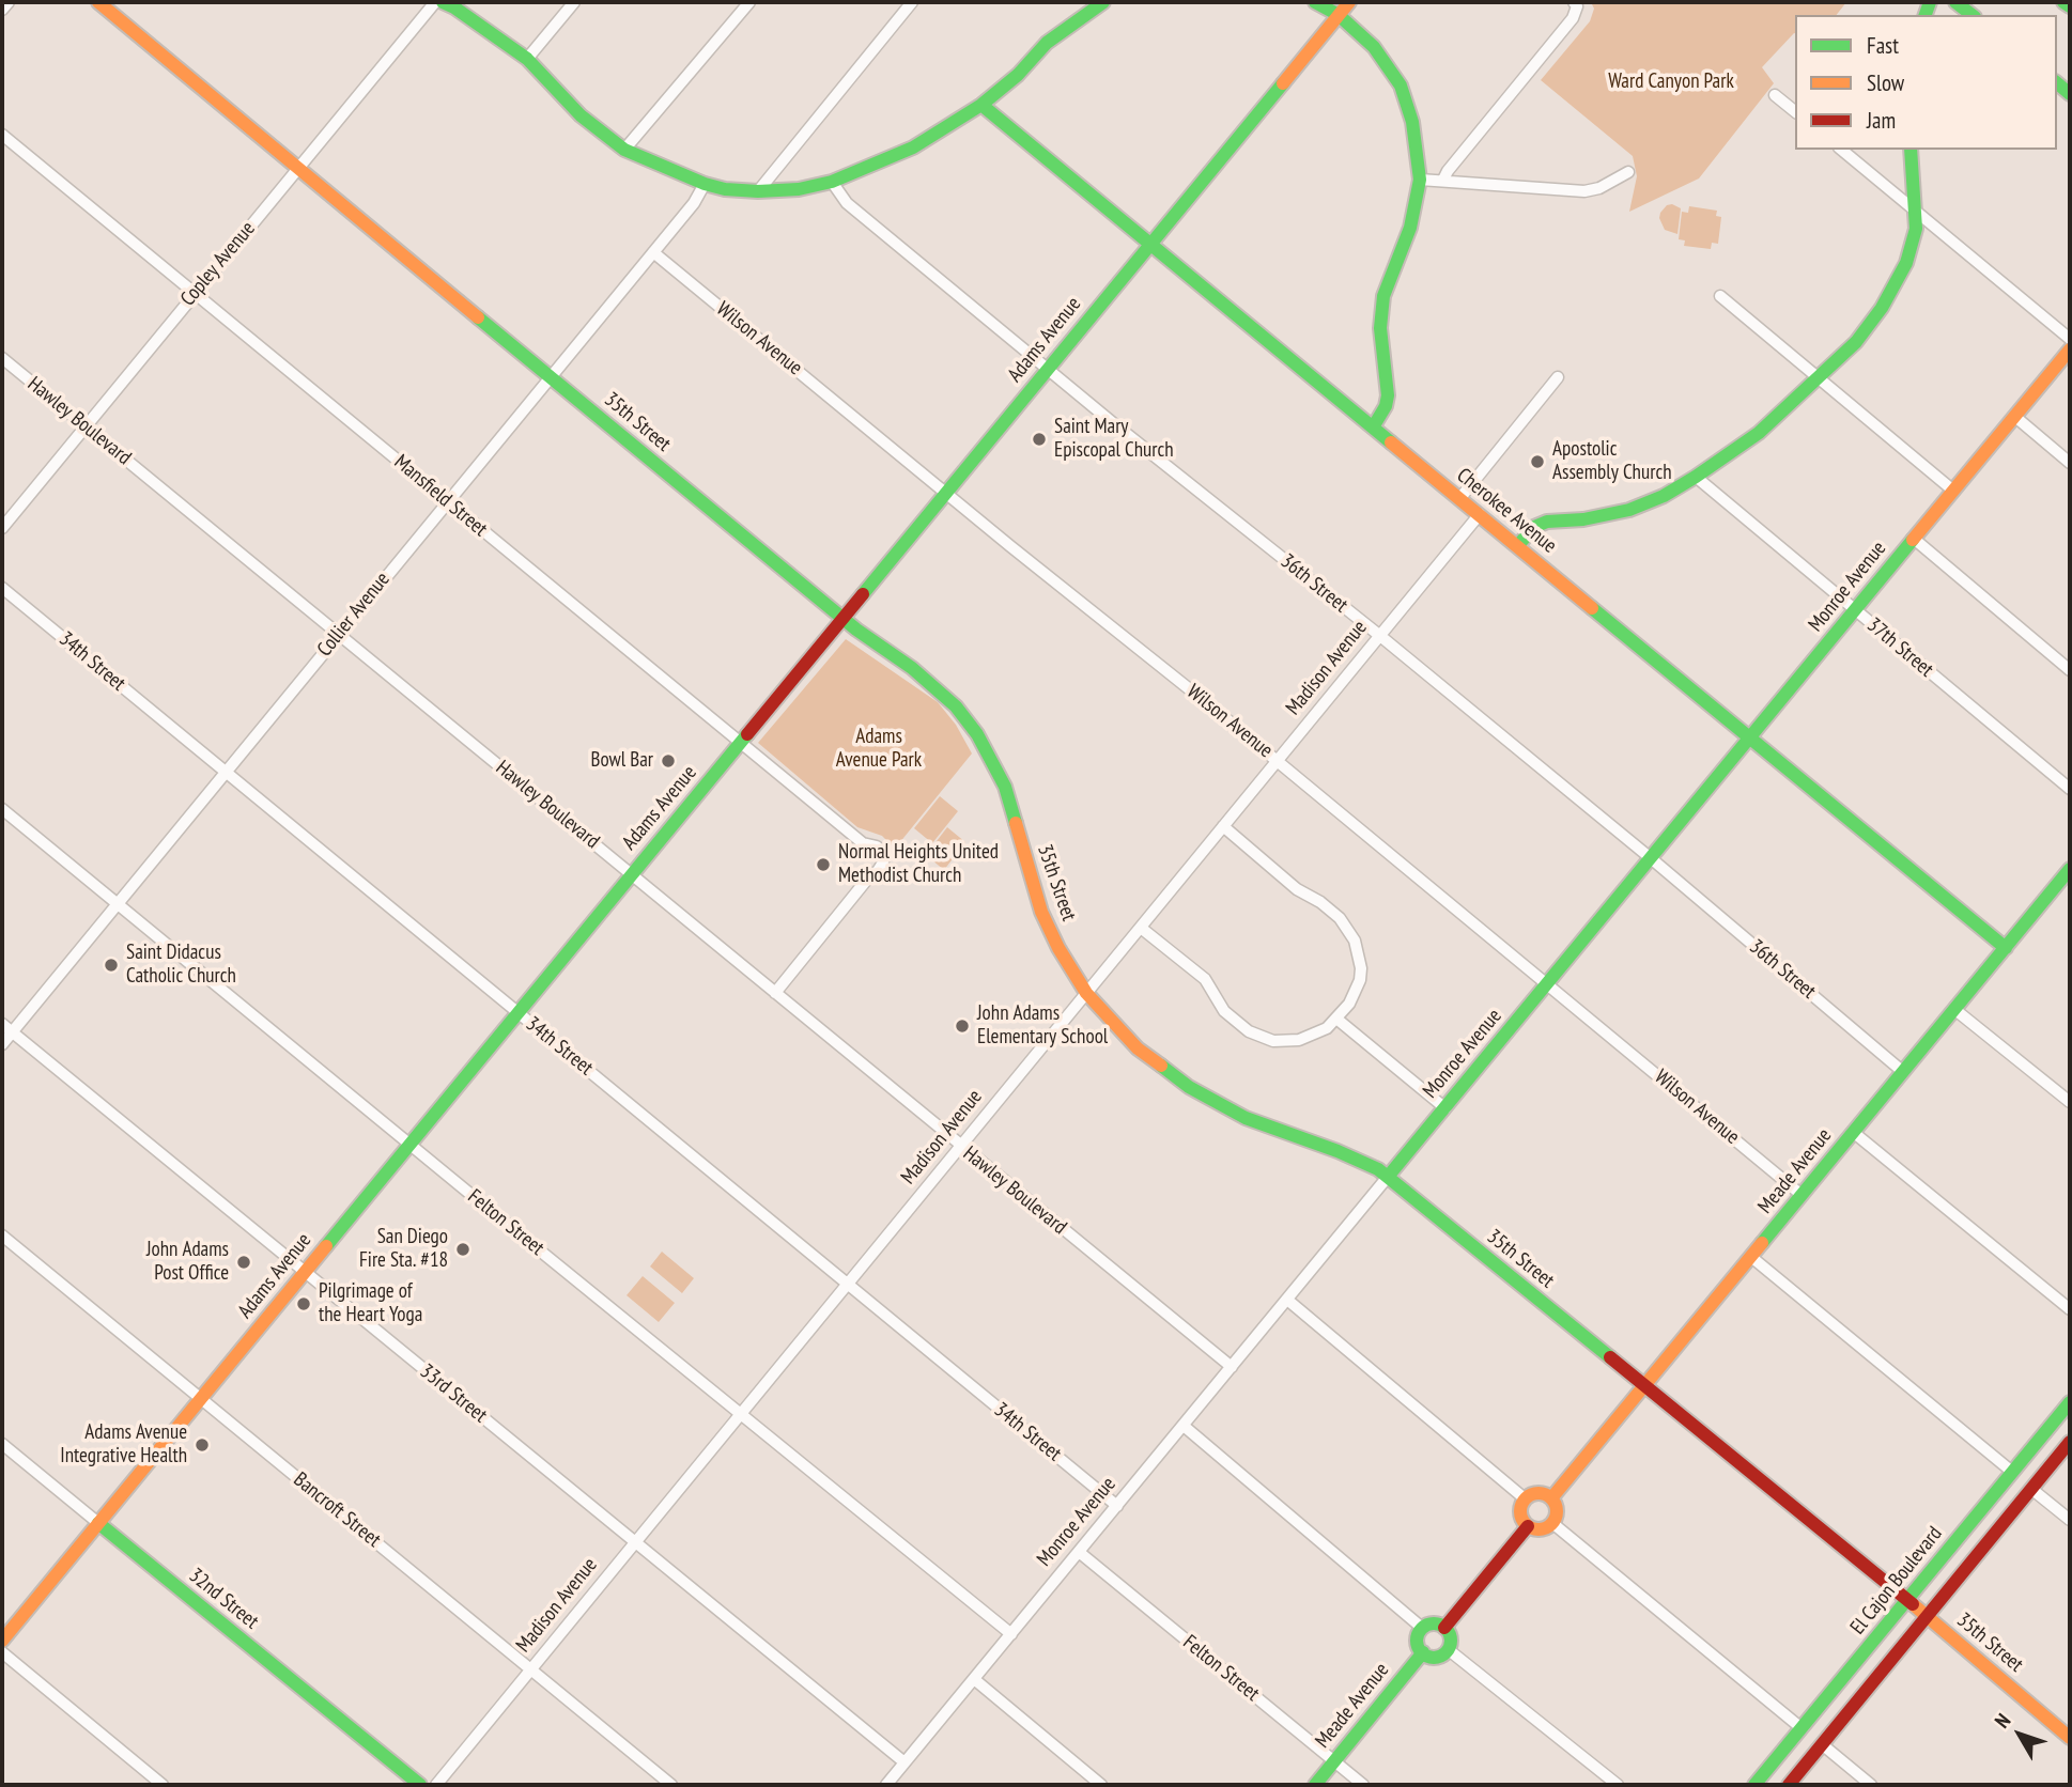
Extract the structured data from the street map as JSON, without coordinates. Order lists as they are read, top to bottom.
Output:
{
  "streets": {
    "main road": [
      "Adams Avenue",
      "35th Street",
      "Cherokee Avenue",
      "Monroe Avenue",
      "Meade Avenue",
      "El Cajon Boulevard",
      "32nd Street"
    ],
    "street": [
      "Copley Avenue",
      "Wilson Avenue",
      "Hawley Boulevard",
      "Mansfield Street",
      "36th Street",
      "Collier Avenue",
      "37th Street",
      "34th Street",
      "Madison Avenue",
      "Felton Street",
      "33rd Street",
      "Bancroft Street"
    ]
  },
  "crossings": [
    ["Copley Avenue", "Hawley Boulevard"],
    ["Copley Avenue", "35th Street"],
    ["Copley Avenue", "Mansfield Street"],
    ["Wilson Avenue", "Adams Avenue"],
    ["Wilson Avenue", "Monroe Avenue"],
    ["Wilson Avenue", "Collier Avenue"],
    ["Wilson Avenue", "Madison Avenue"],
    ["Wilson Avenue", "Meade Avenue"],
    ["Adams Avenue", "Hawley Boulevard"],
    ["Adams Avenue", "35th Street"],
    ["Adams Avenue", "Mansfield Street"],
    ["Adams Avenue", "Cherokee Avenue"],
    ["Adams Avenue", "36th Street"],
    ["Adams Avenue", "34th Street"],
    ["Adams Avenue", "Felton Street"],
    ["Adams Avenue", "33rd Street"],
    ["Adams Avenue", "Bancroft Street"],
    ["Adams Avenue", "32nd Street"],
    ["Hawley Boulevard", "Mansfield Street"],
    ["Hawley Boulevard", "Monroe Avenue"],
    ["Hawley Boulevard", "Collier Avenue"],
    ["Hawley Boulevard", "Madison Avenue"],
    ["35th Street", "Monroe Avenue"],
    ["35th Street", "Collier Avenue"],
    ["35th Street", "Madison Avenue"],
    ["35th Street", "Meade Avenue"],
    ["35th Street", "El Cajon Boulevard"],
    ["Mansfield Street", "Collier Avenue"],
    ["Cherokee Avenue", "Monroe Avenue"],
    ["Cherokee Avenue", "Madison Avenue"],
    ["Cherokee Avenue", "Meade Avenue"],
    ["36th Street", "Monroe Avenue"],
    ["36th Street", "Madison Avenue"],
    ["36th Street", "Meade Avenue"],
    ["Monroe Avenue", "37th Street"],
    ["Monroe Avenue", "34th Street"],
    ["Monroe Avenue", "Felton Street"],
    ["Monroe Avenue", "33rd Street"],
    ["Collier Avenue", "34th Street"],
    ["Collier Avenue", "Felton Street"],
    ["Collier Avenue", "33rd Street"],
    ["34th Street", "Madison Avenue"],
    ["Madison Avenue", "Felton Street"],
    ["Madison Avenue", "33rd Street"],
    ["Madison Avenue", "Bancroft Street"],
    ["Meade Avenue", "Felton Street"]
  ],
  "parks": ["Ward Canyon Park", "Adams Avenue Park"],
  "places": [
    "Saint Mary Episcopal Church",
    "Apostolic Assembly Church",
    "Bowl Bar",
    "Normal Heights United Methodist Church",
    "Saint Didacus Catholic Church",
    "John Adams Elementary School",
    "San Diego Fire Sta. #18",
    "John Adams Post Office",
    "Pilgrimage of the Heart Yoga",
    "Adams Avenue Integrative Health"
  ],
  "legend": ["Fast", "Slow", "Jam"],
  "north": "top left"
}
